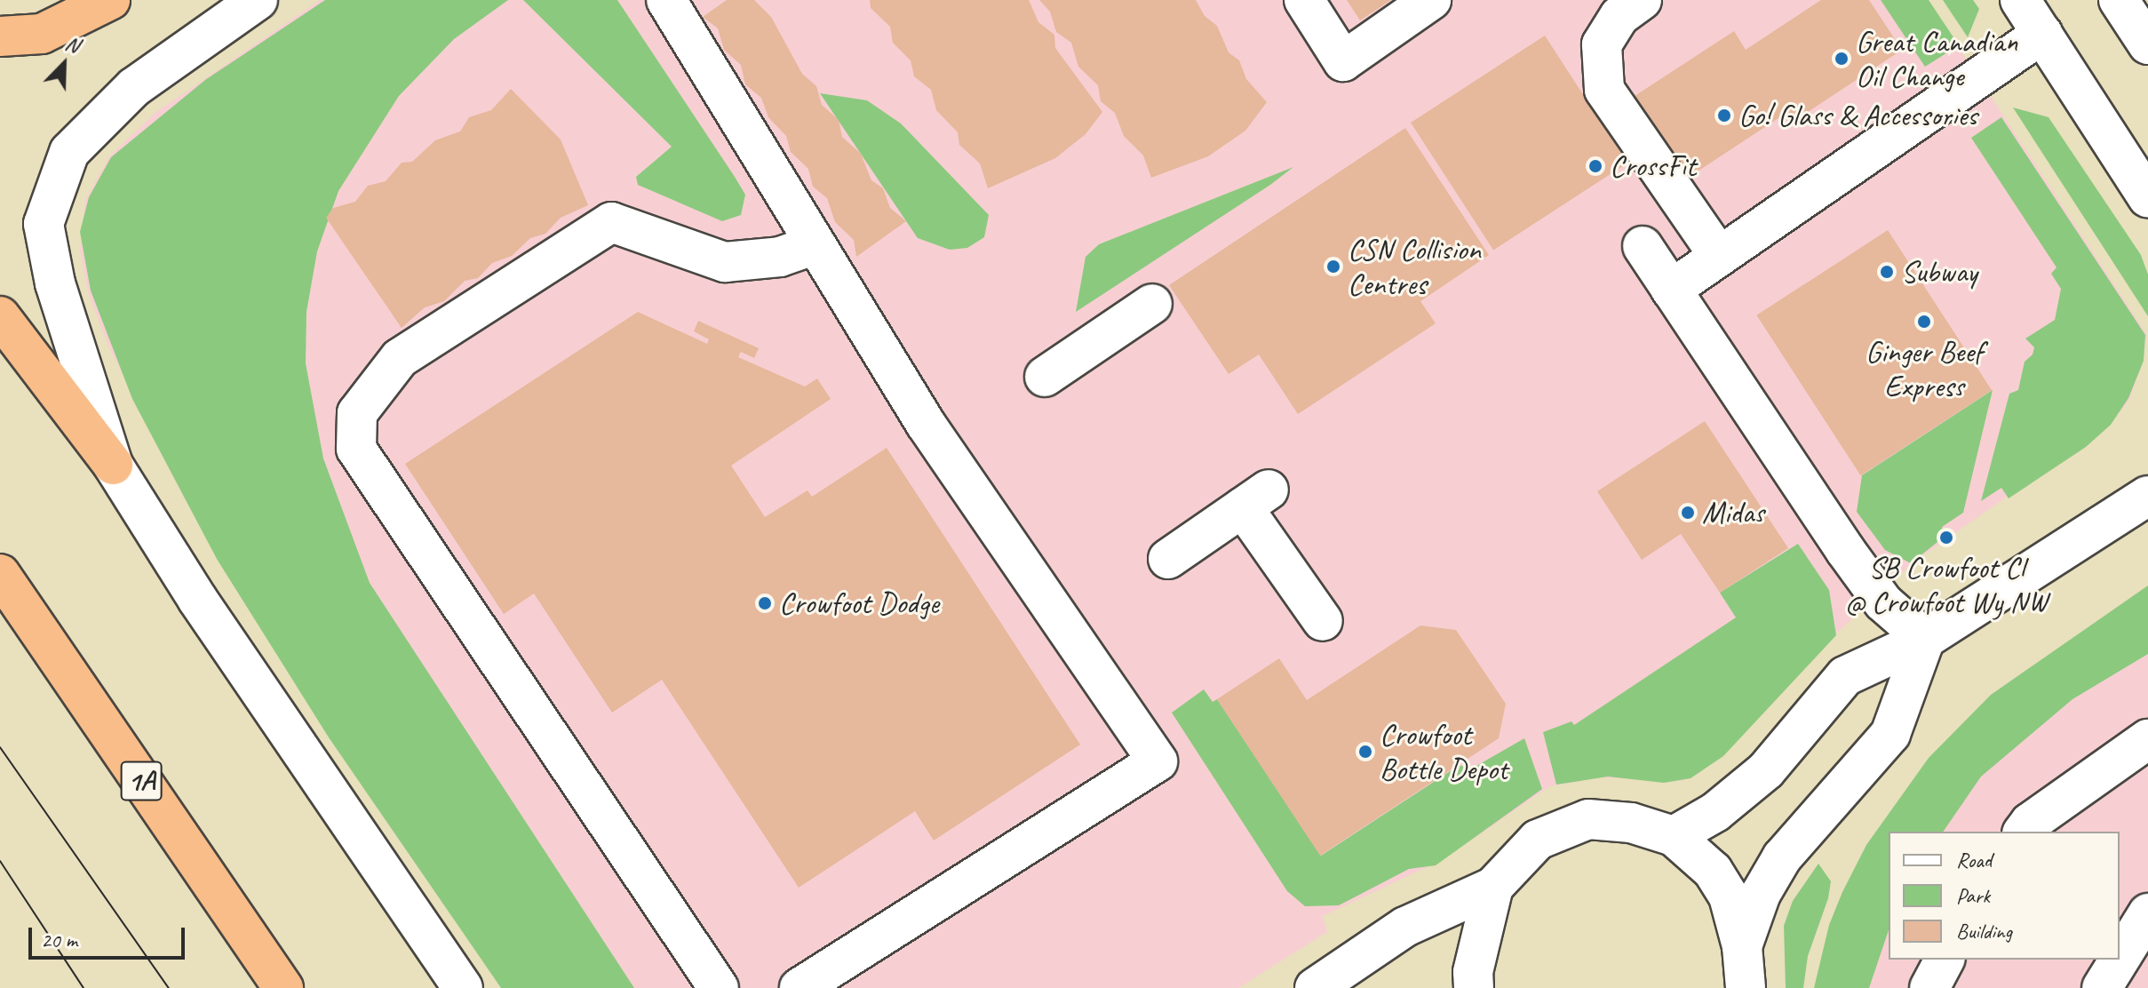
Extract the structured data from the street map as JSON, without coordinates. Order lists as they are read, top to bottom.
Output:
{
  "streets": {
    "highway": ["1A"]
  },
  "places": [
    "Great Canadian Oil Change",
    "Go! Glass & Accessories",
    "CrossFit",
    "CSN Collision Centres",
    "Subway",
    "Ginger Beef Express",
    "Midas",
    "SB Crowfoot Cl @ Crowfoot Wy NW",
    "Crowfoot Dodge",
    "Crowfoot Bottle Depot"
  ],
  "legend": ["Road", "Park", "Building"],
  "scale_bar": "20 m",
  "north": "top right"
}
